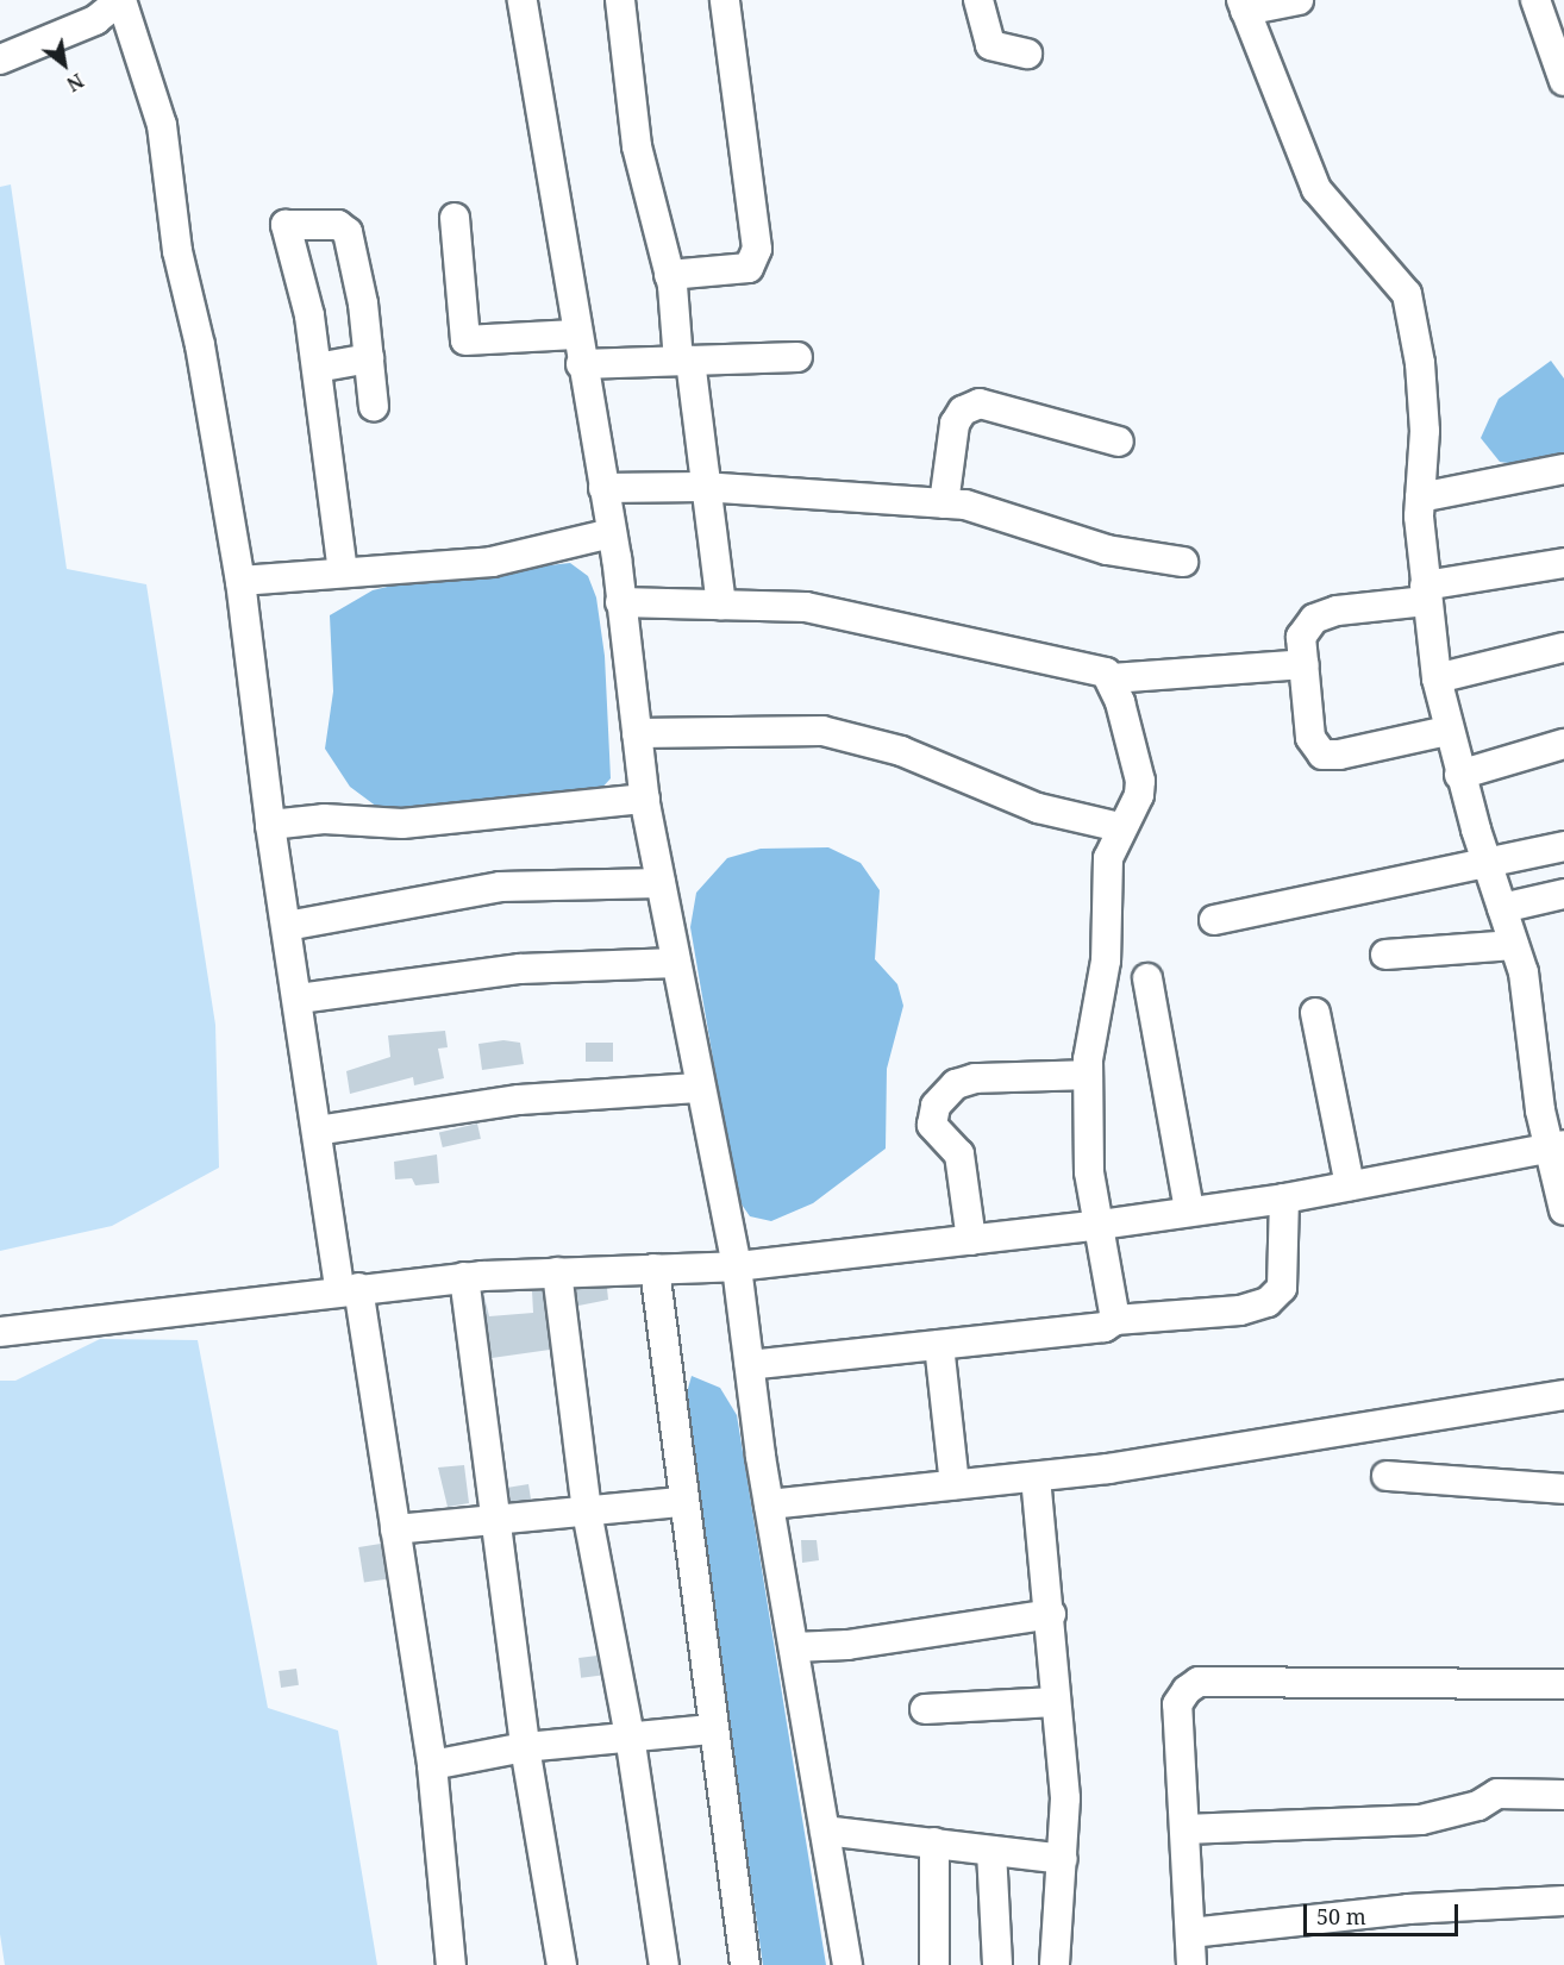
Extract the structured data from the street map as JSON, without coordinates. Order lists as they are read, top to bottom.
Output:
{
  "scale_bar": "50 m",
  "north": "bottom right"
}
